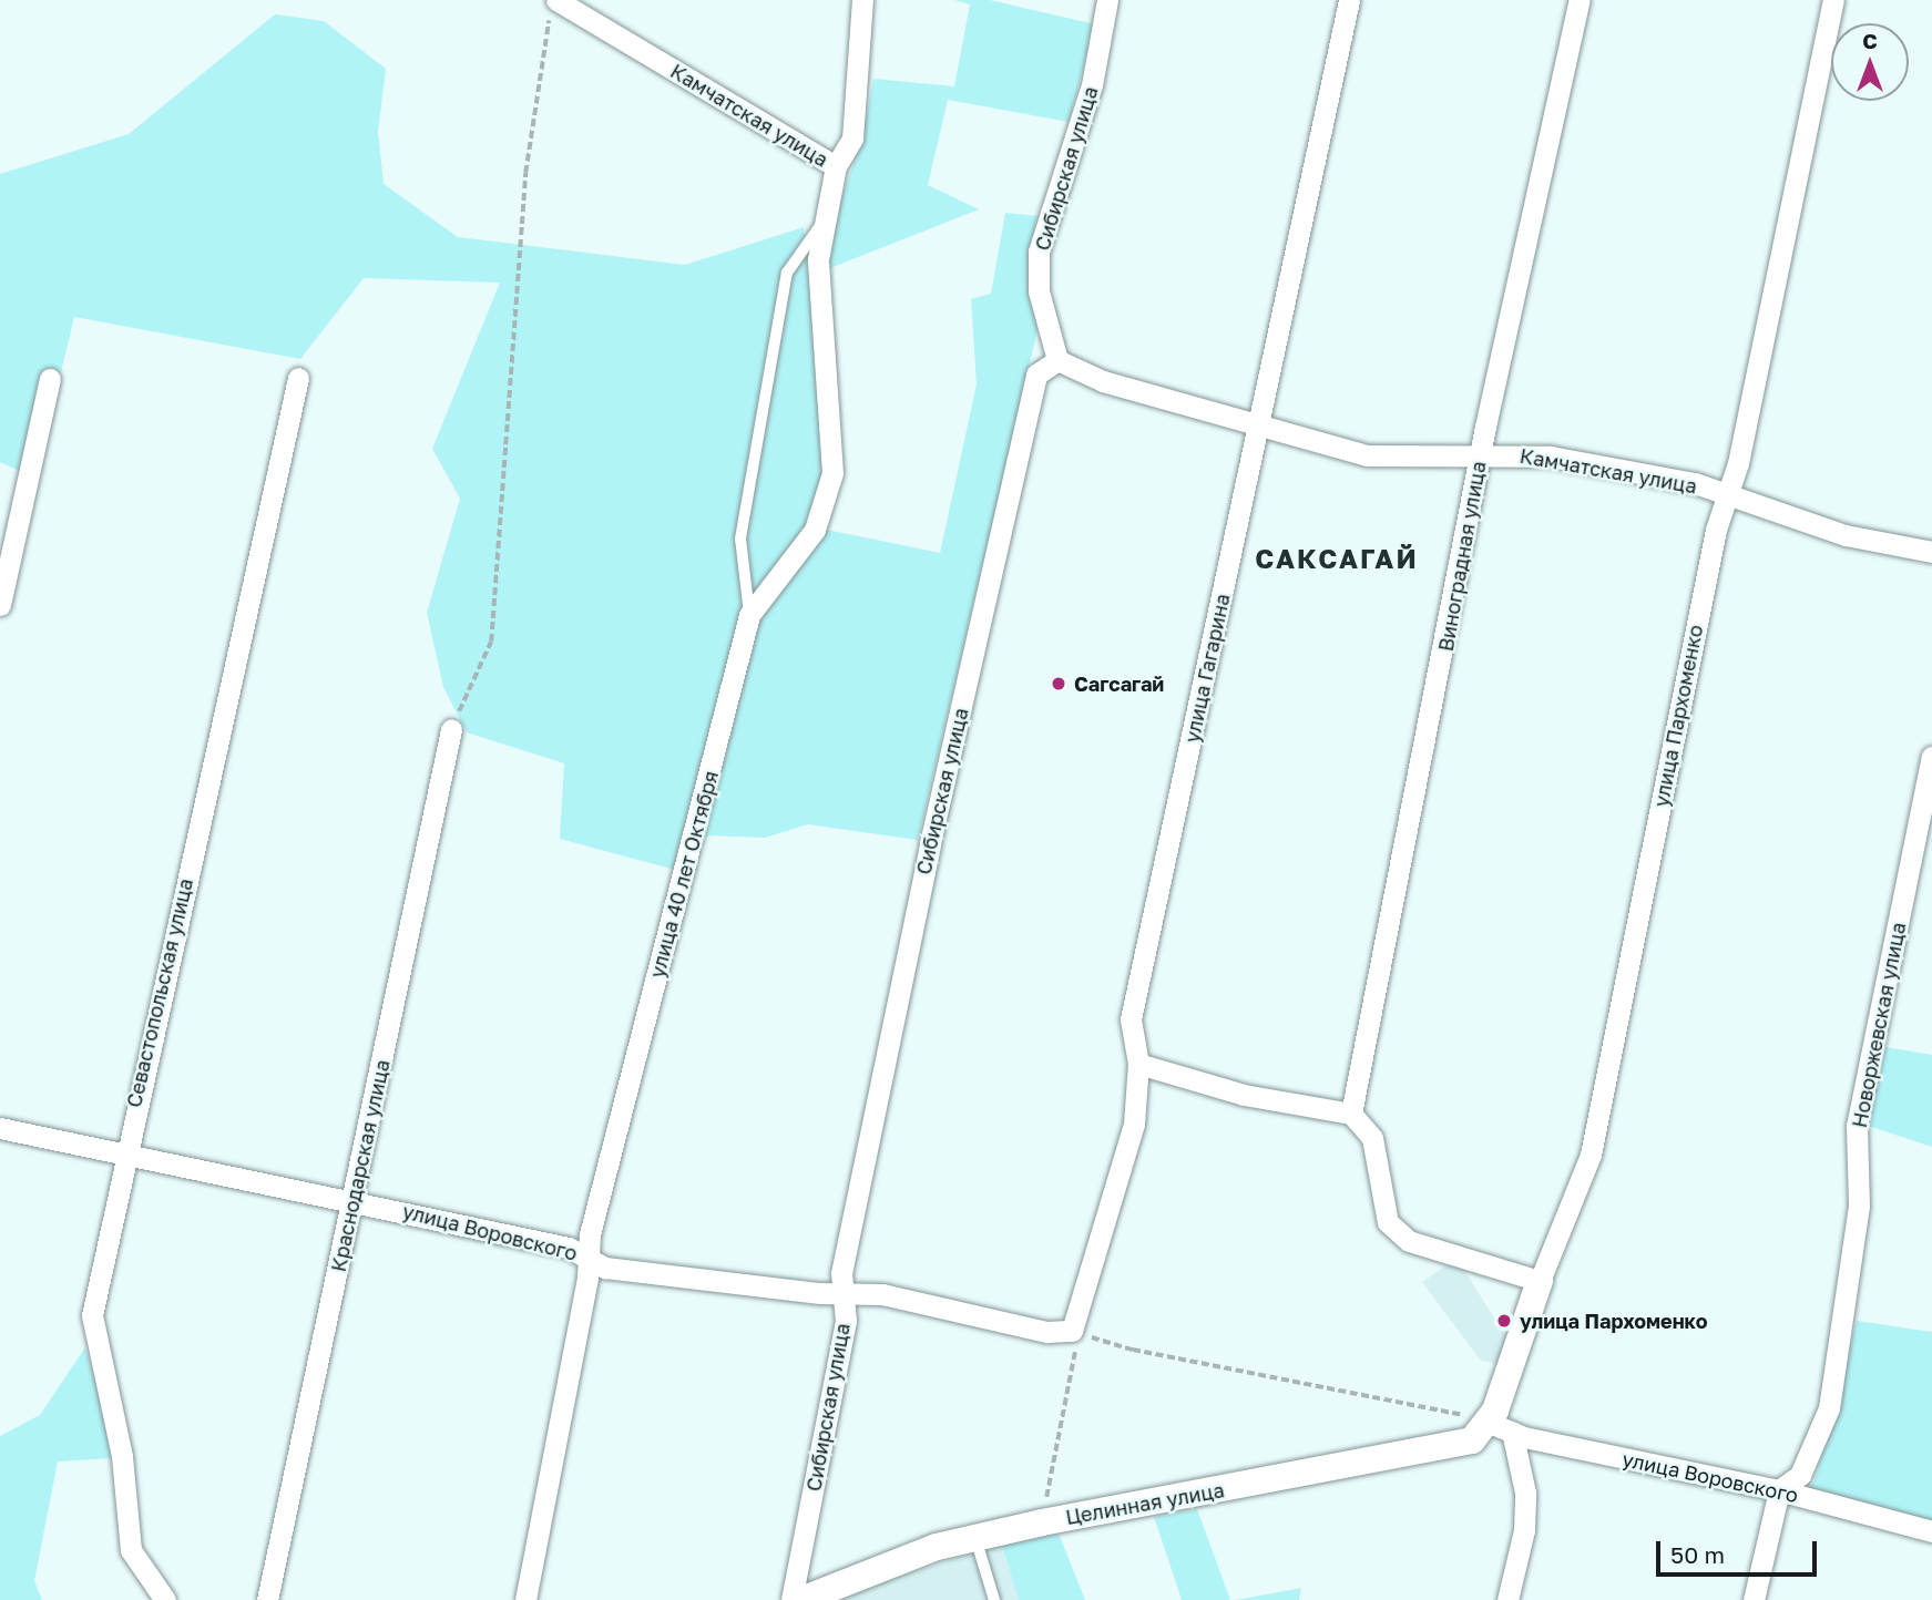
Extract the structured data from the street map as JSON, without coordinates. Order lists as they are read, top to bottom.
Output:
{
  "streets": {
    "street": [
      "Камчатская улица",
      "Сибирская улица",
      "Виноградная улица",
      "улица Гагарина",
      "улица Пархоменко",
      "улица 40 лет Октября",
      "Севастопольская улица",
      "Новоржевская улица",
      "Краснодарская улица",
      "улица Воровского",
      "Целинная улица"
    ]
  },
  "crossings": [
    ["Камчатская улица", "Сибирская улица"],
    ["Камчатская улица", "Виноградная улица"],
    ["Камчатская улица", "улица Гагарина"],
    ["Камчатская улица", "улица Пархоменко"],
    ["Камчатская улица", "улица 40 лет Октября"],
    ["Сибирская улица", "улица Воровского"],
    ["улица Гагарина", "улица Воровского"],
    ["улица Пархоменко", "улица Воровского"],
    ["улица Пархоменко", "Целинная улица"],
    ["улица 40 лет Октября", "улица Воровского"],
    ["Севастопольская улица", "улица Воровского"],
    ["Новоржевская улица", "улица Воровского"],
    ["Краснодарская улица", "улица Воровского"],
    ["улица Воровского", "Целинная улица"]
  ],
  "districts": ["САКСАГАЙ"],
  "places": ["Сагсагай", "улица Пархоменко"],
  "scale_bar": "50 m",
  "north": "top"
}
